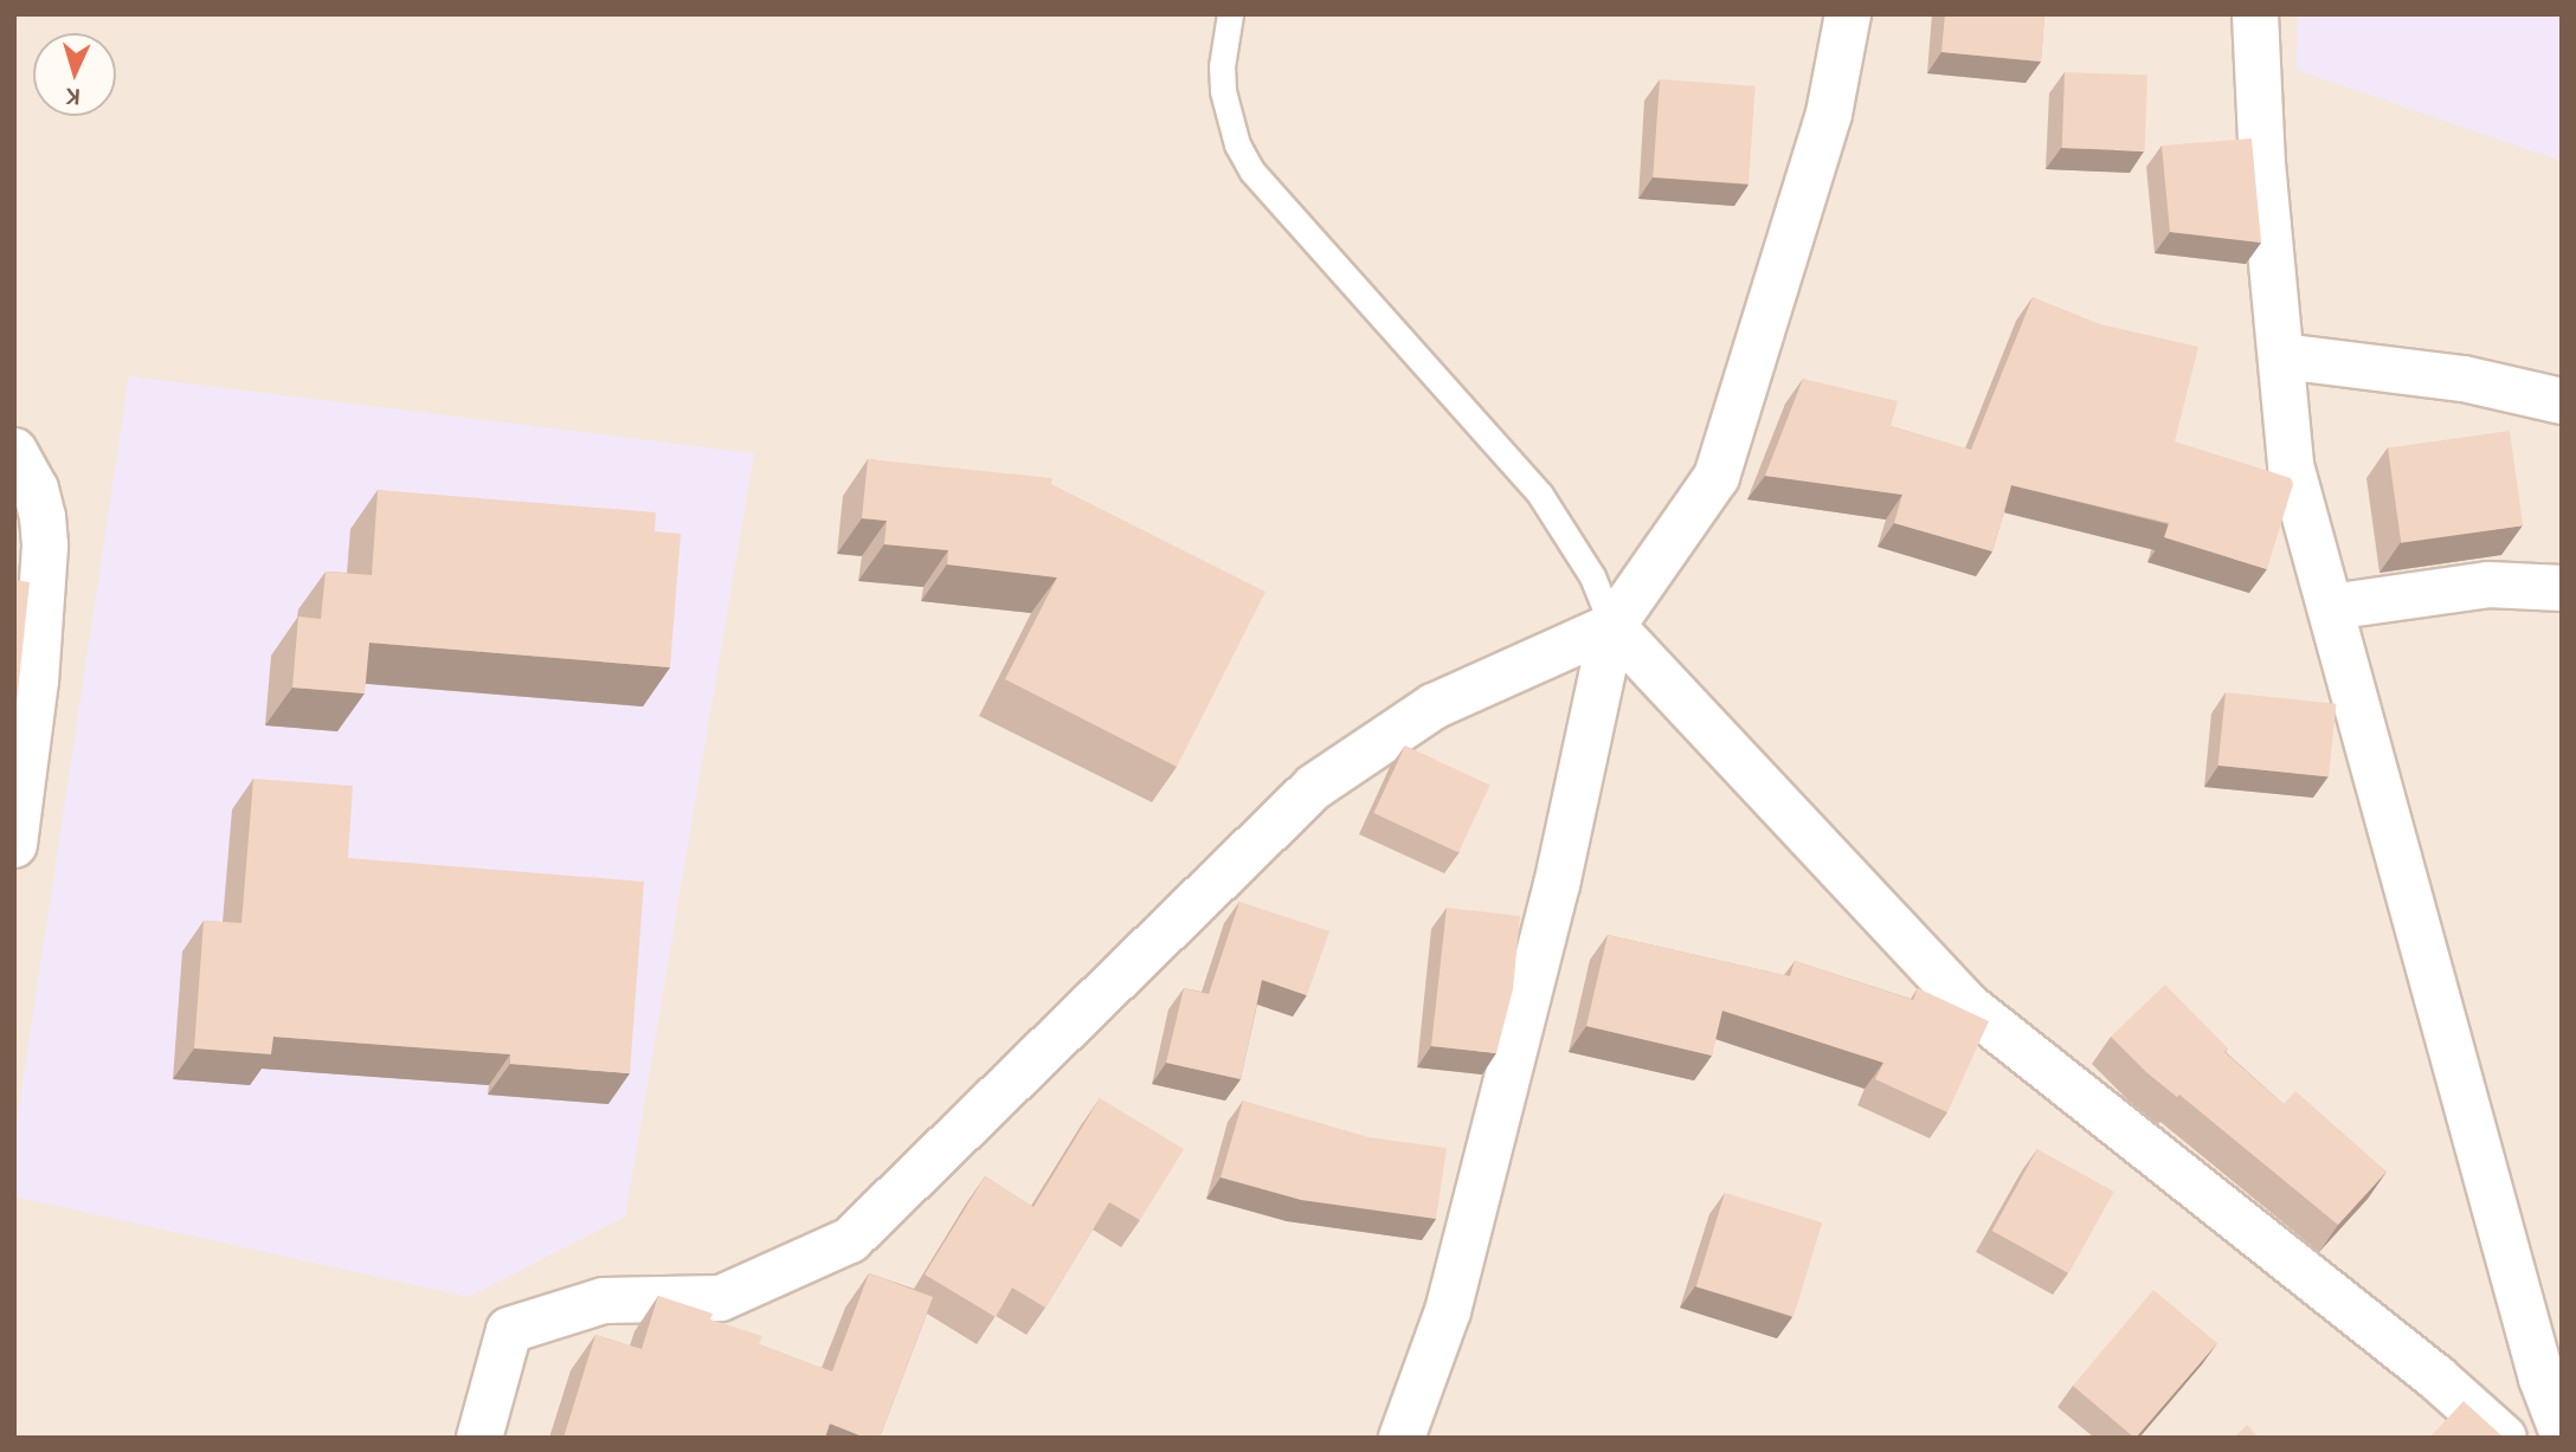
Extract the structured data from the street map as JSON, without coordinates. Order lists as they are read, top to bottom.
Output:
{
  "north": "bottom"
}
